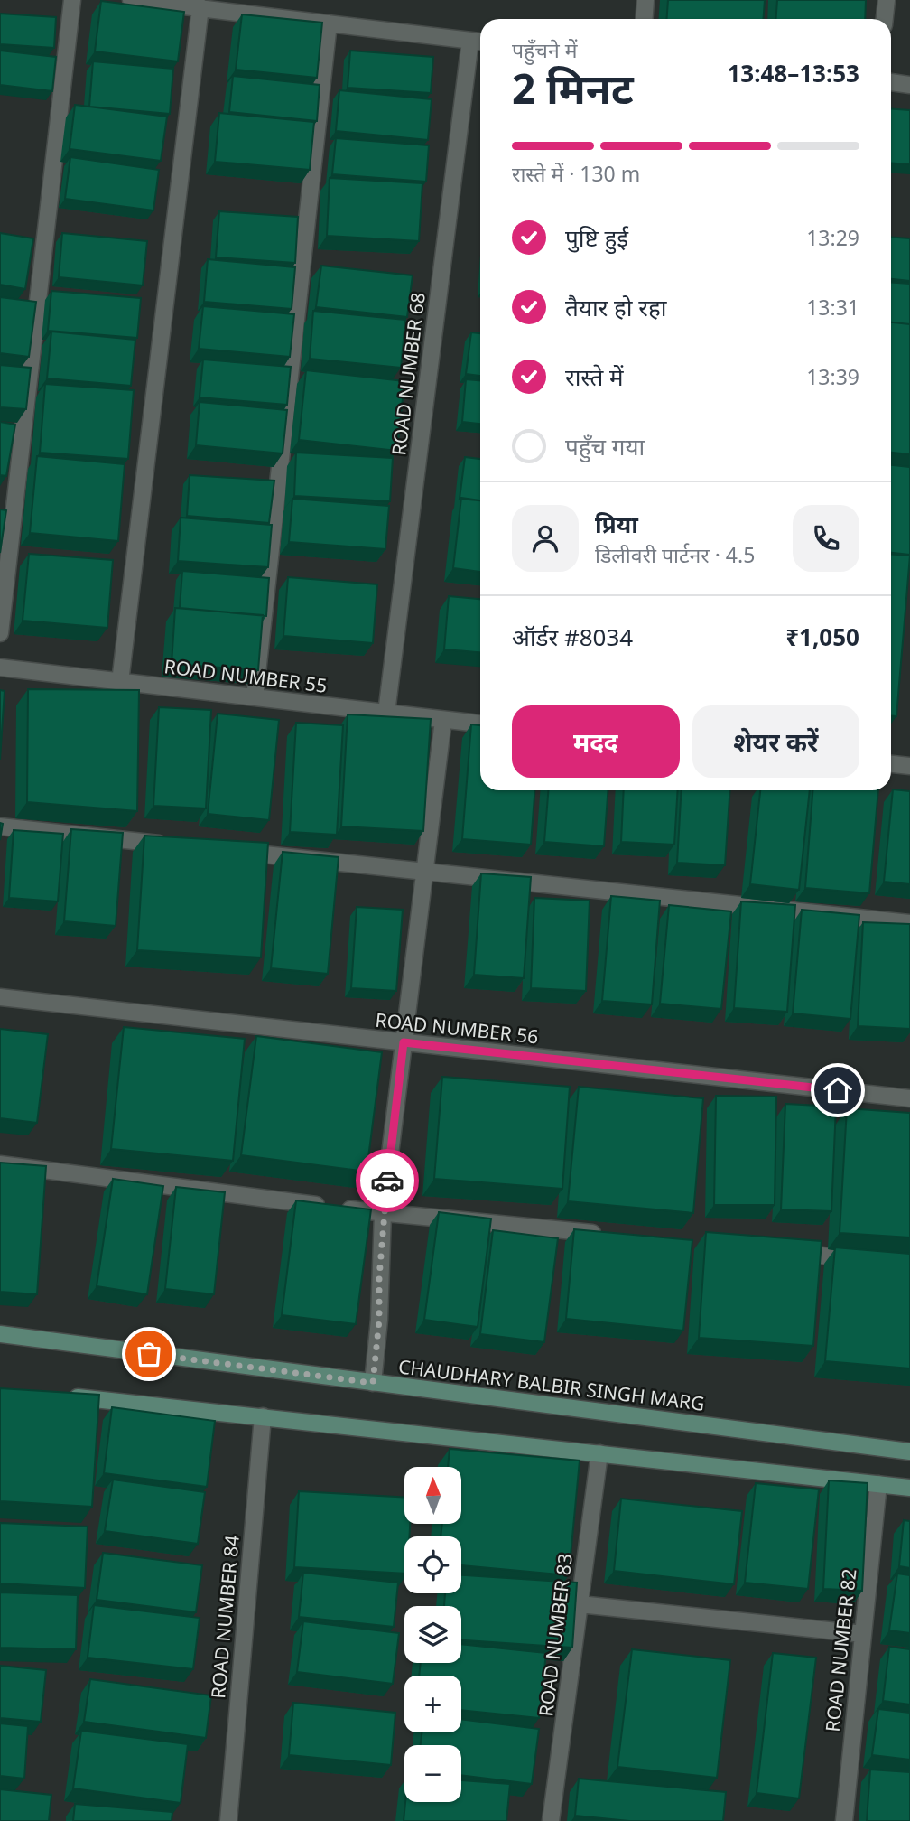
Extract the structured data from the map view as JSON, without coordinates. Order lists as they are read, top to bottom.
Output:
{
  "streets": {
    "street": [
      "ROAD NUMBER 68",
      "ROAD NUMBER 55",
      "ROAD NUMBER 56",
      "CHAUDHARY BALBIR SINGH MARG",
      "ROAD NUMBER 84",
      "ROAD NUMBER 83",
      "ROAD NUMBER 82"
    ]
  },
  "crossings": [
    ["ROAD NUMBER 68", "ROAD NUMBER 55"]
  ],
  "north": "top",
  "page": {
    "heading": ["2 मिनट", "पहुँचने में", "13:48–13:53"],
    "panel": [
      "प्रिया",
      "डिलीवरी पार्टनर · 4.5",
      "ऑर्डर #8034",
      "₹1,050"
    ],
    "bar": "रास्ते में · 130 m",
    "list": [
      ["पुष्टि हुई", "13:29"],
      ["तैयार हो रहा", "13:31"],
      ["रास्ते में", "13:39"],
      "पहुँच गया"
    ],
    "buttons": ["मदद", "शेयर करें"],
    "map_buttons": ["+", "−"]
  }
}
